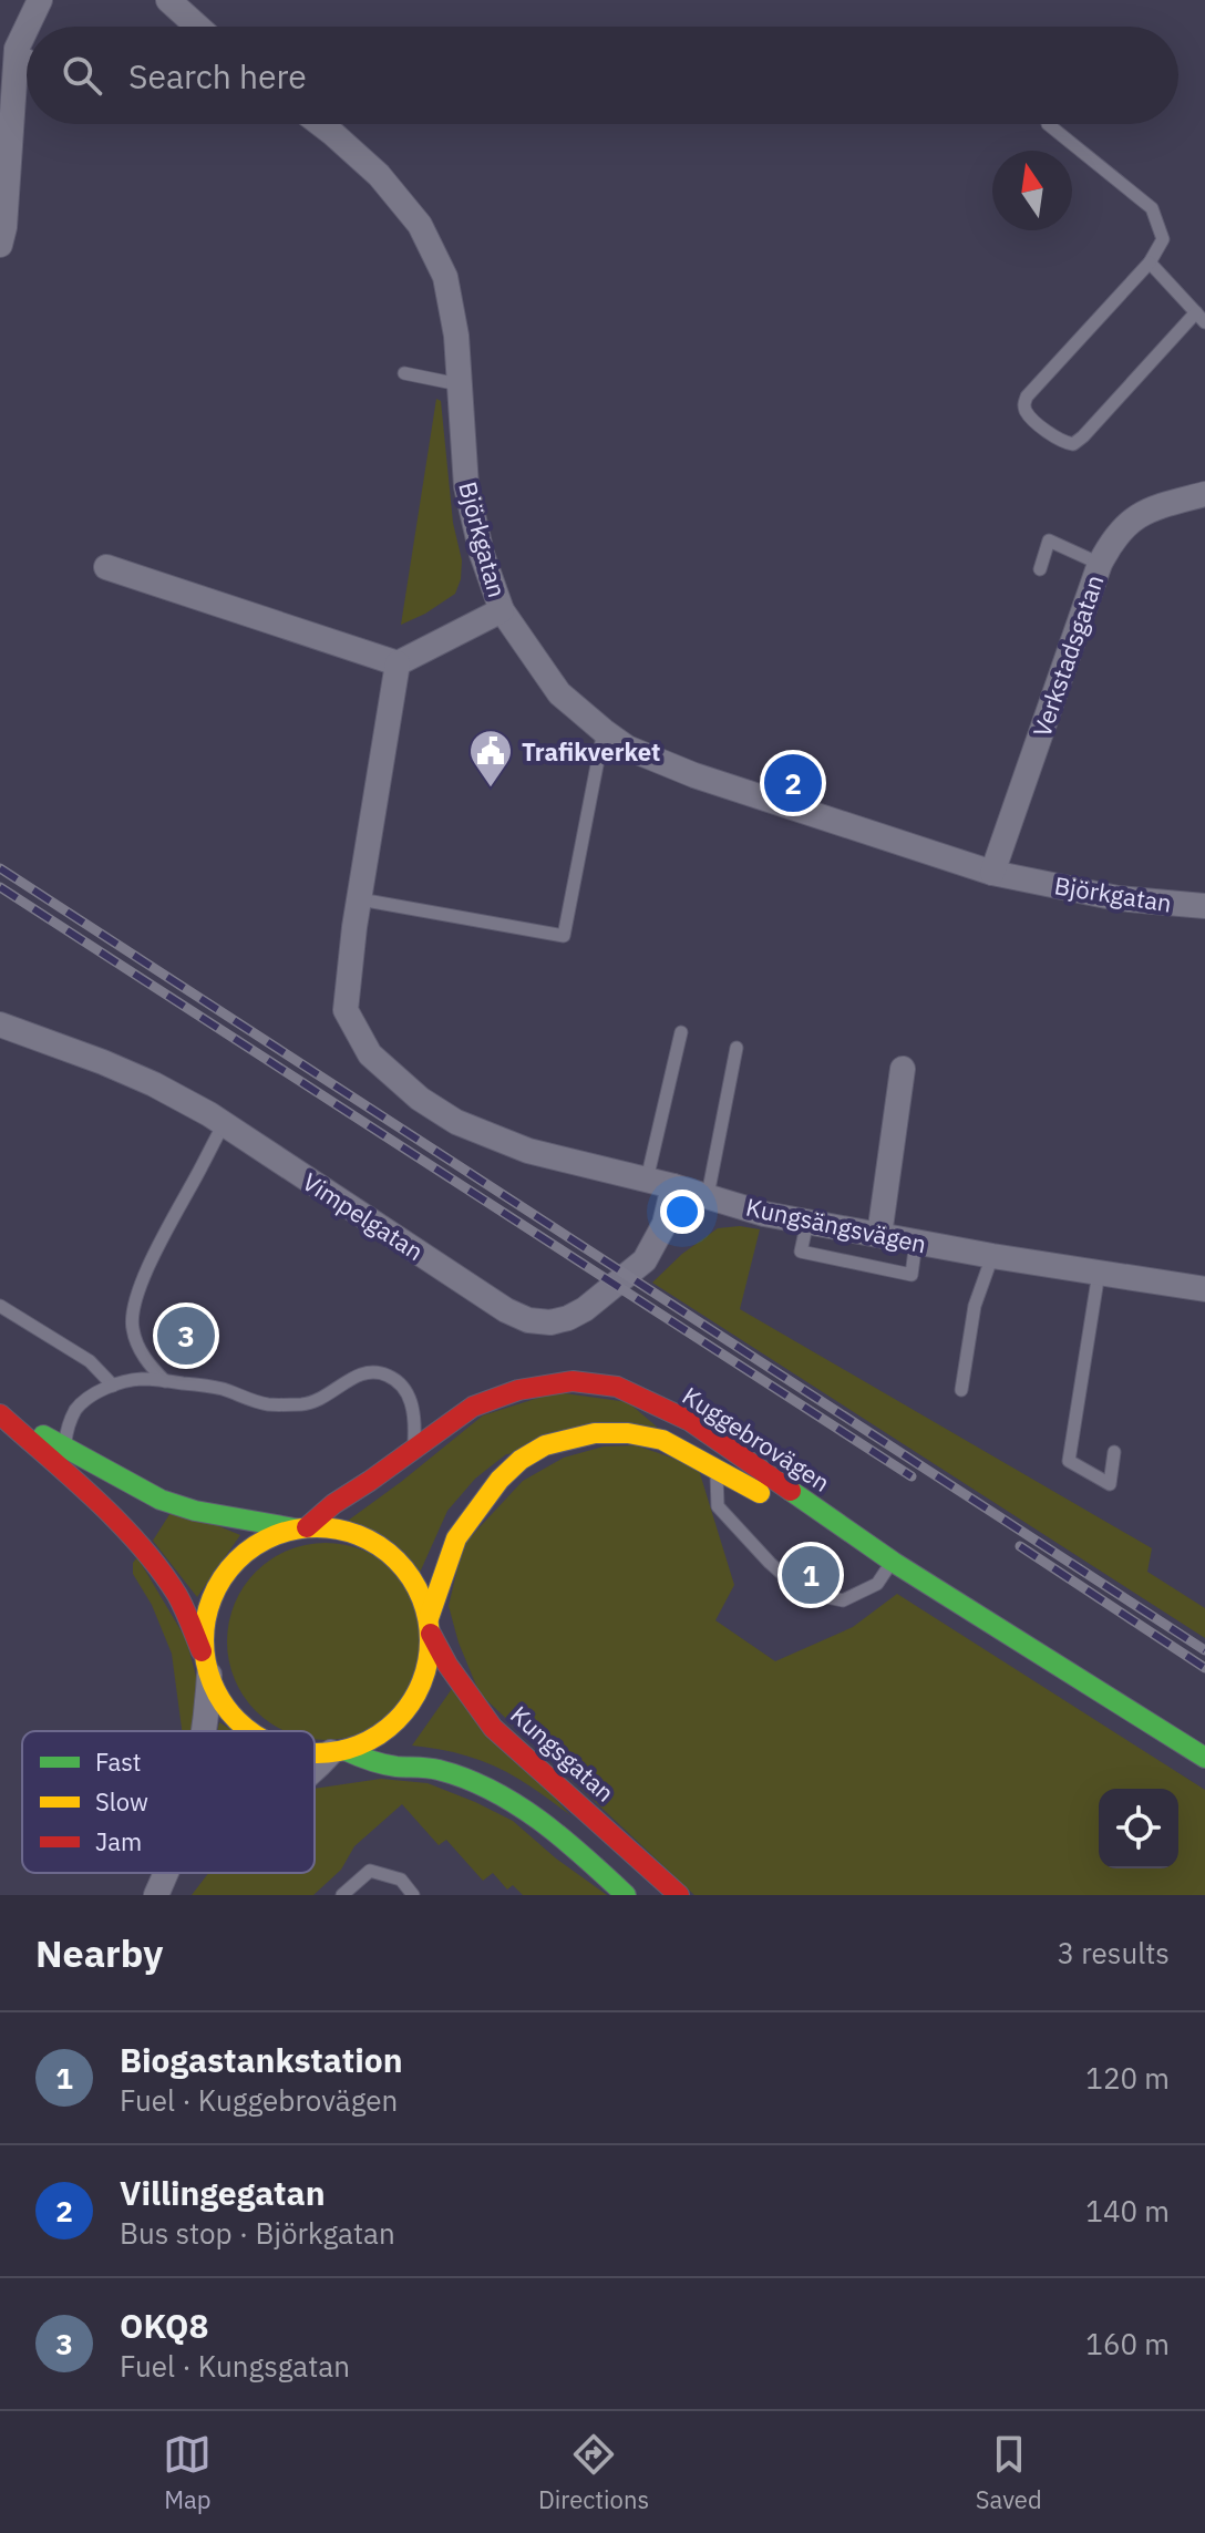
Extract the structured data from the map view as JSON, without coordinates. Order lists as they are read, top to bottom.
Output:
{
  "streets": {
    "main road": ["Kuggebrovägen", "Kungsgatan"],
    "street": [
      "Björkgatan",
      "Verkstadsgatan",
      "Vimpelgatan",
      "Kungsängsvägen"
    ]
  },
  "crossings": [
    ["Björkgatan", "Verkstadsgatan"],
    ["Vimpelgatan", "Kungsängsvägen"],
    ["Kuggebrovägen", "Kungsgatan"]
  ],
  "places": {
    "public building": ["Trafikverket"]
  },
  "legend": ["Fast", "Slow", "Jam"],
  "north": "top",
  "page": {
    "search": "Search here",
    "pins": ["2", "3", "1"],
    "heading": ["Nearby", "3 results"],
    "list": [
      {
        "mark": "1",
        "name": "Biogastankstation",
        "note": "Fuel · Kuggebrovägen",
        "value": "120 m"
      },
      {
        "mark": "2",
        "name": "Villingegatan",
        "note": "Bus stop · Björkgatan",
        "value": "140 m"
      },
      {
        "mark": "3",
        "name": "OKQ8",
        "note": "Fuel · Kungsgatan",
        "value": "160 m"
      }
    ],
    "nav": ["Map", "Directions", "Saved"]
  }
}
